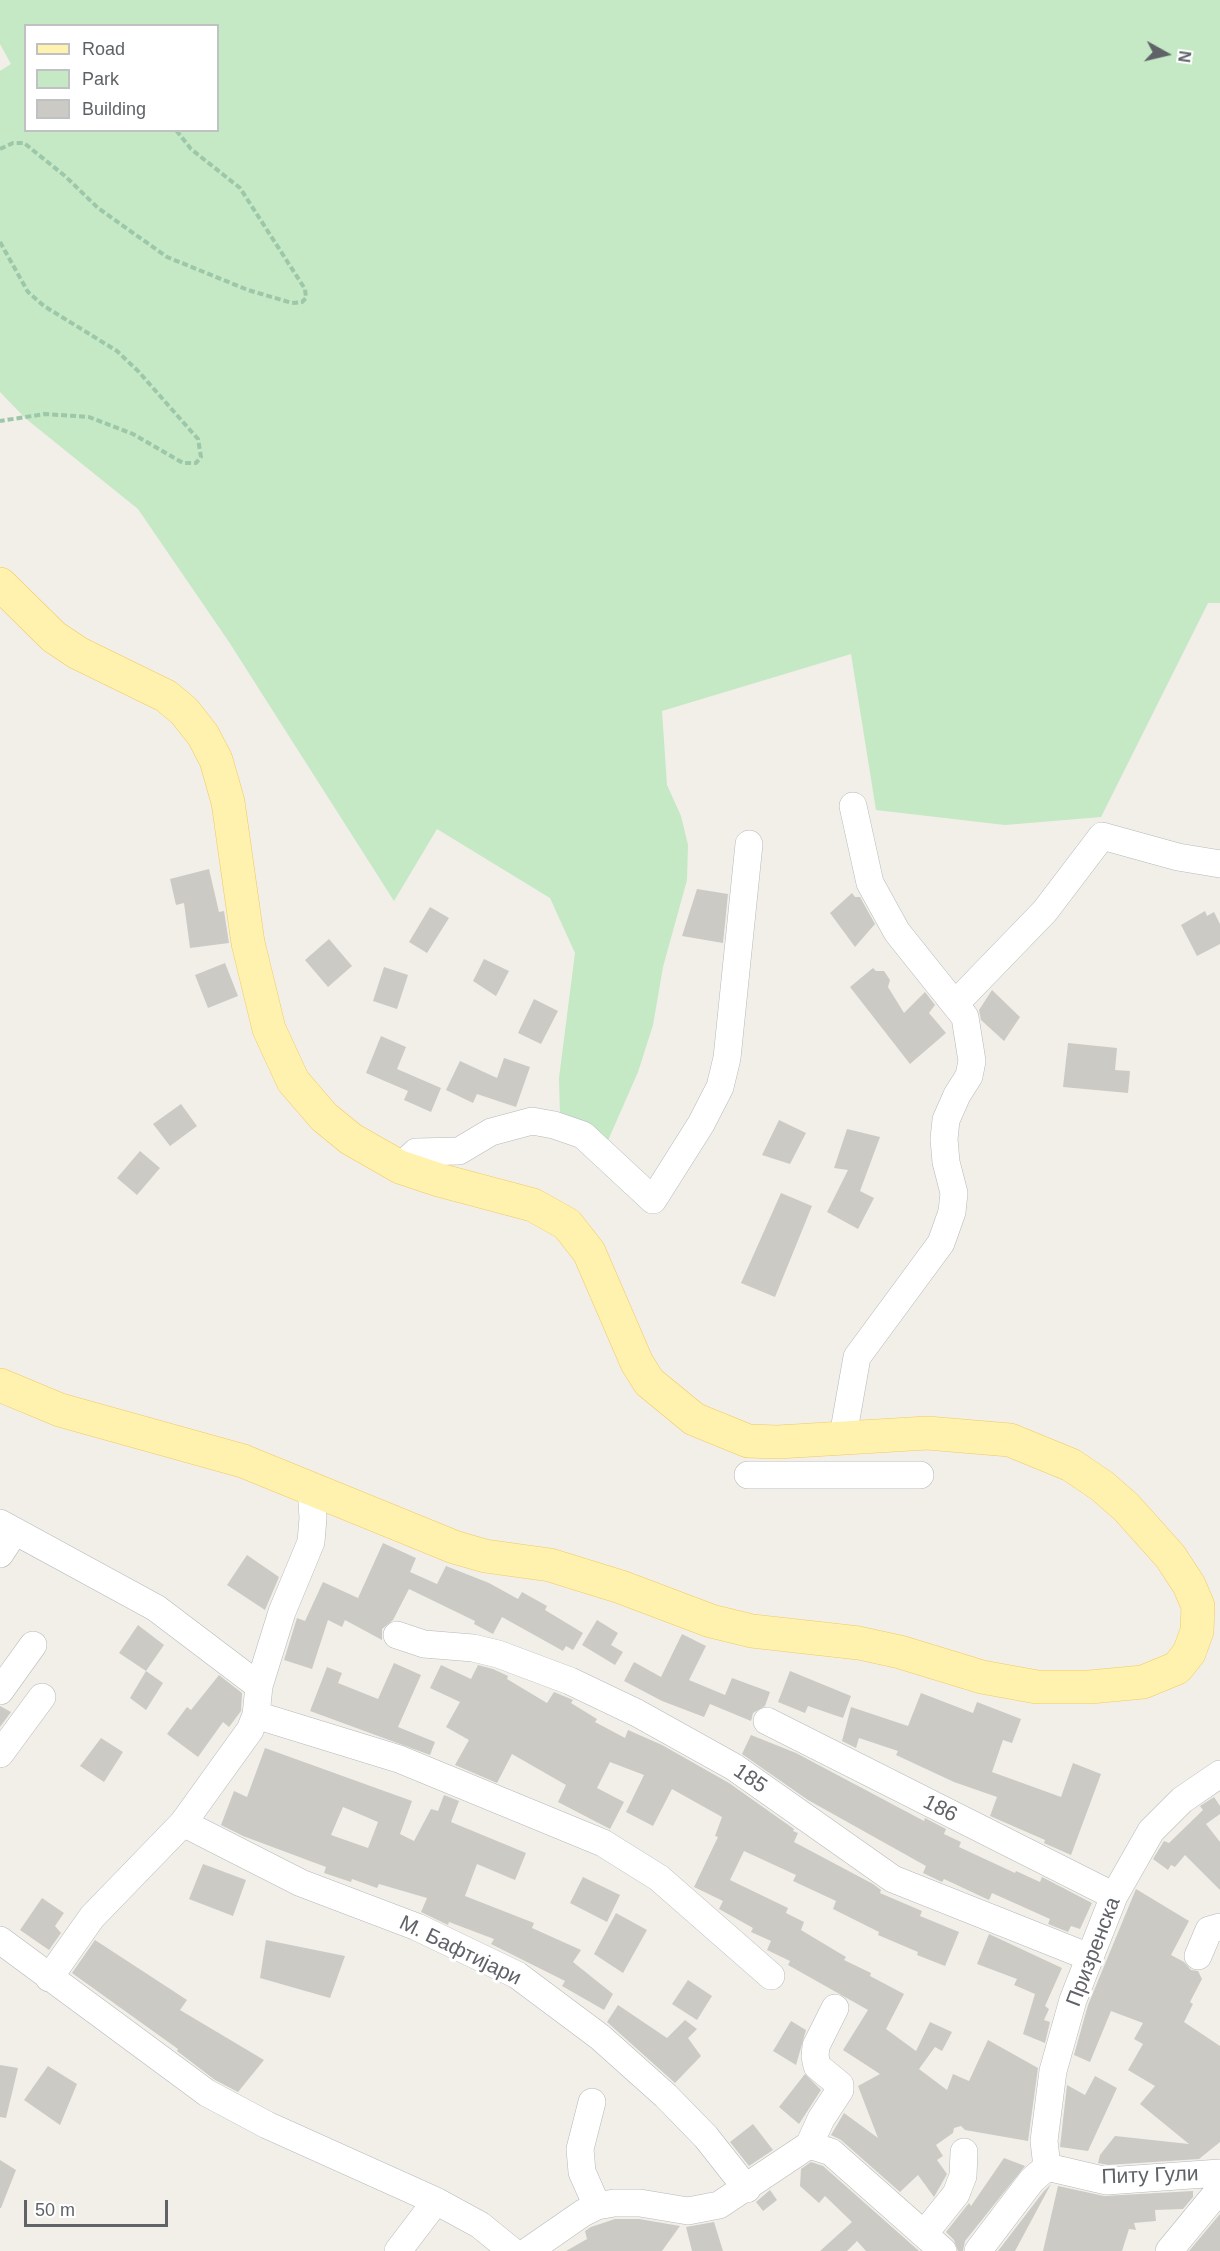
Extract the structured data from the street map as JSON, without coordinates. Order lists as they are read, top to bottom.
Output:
{
  "streets": {
    "street": [
      "185",
      "186",
      "М. Бафтијари",
      "Призренска",
      "Питу Гули"
    ]
  },
  "crossings": [
    ["185", "Призренска"],
    ["186", "Призренска"],
    ["Призренска", "Питу Гули"]
  ],
  "legend": ["Road", "Park", "Building"],
  "scale_bar": "50 m",
  "north": "right"
}
